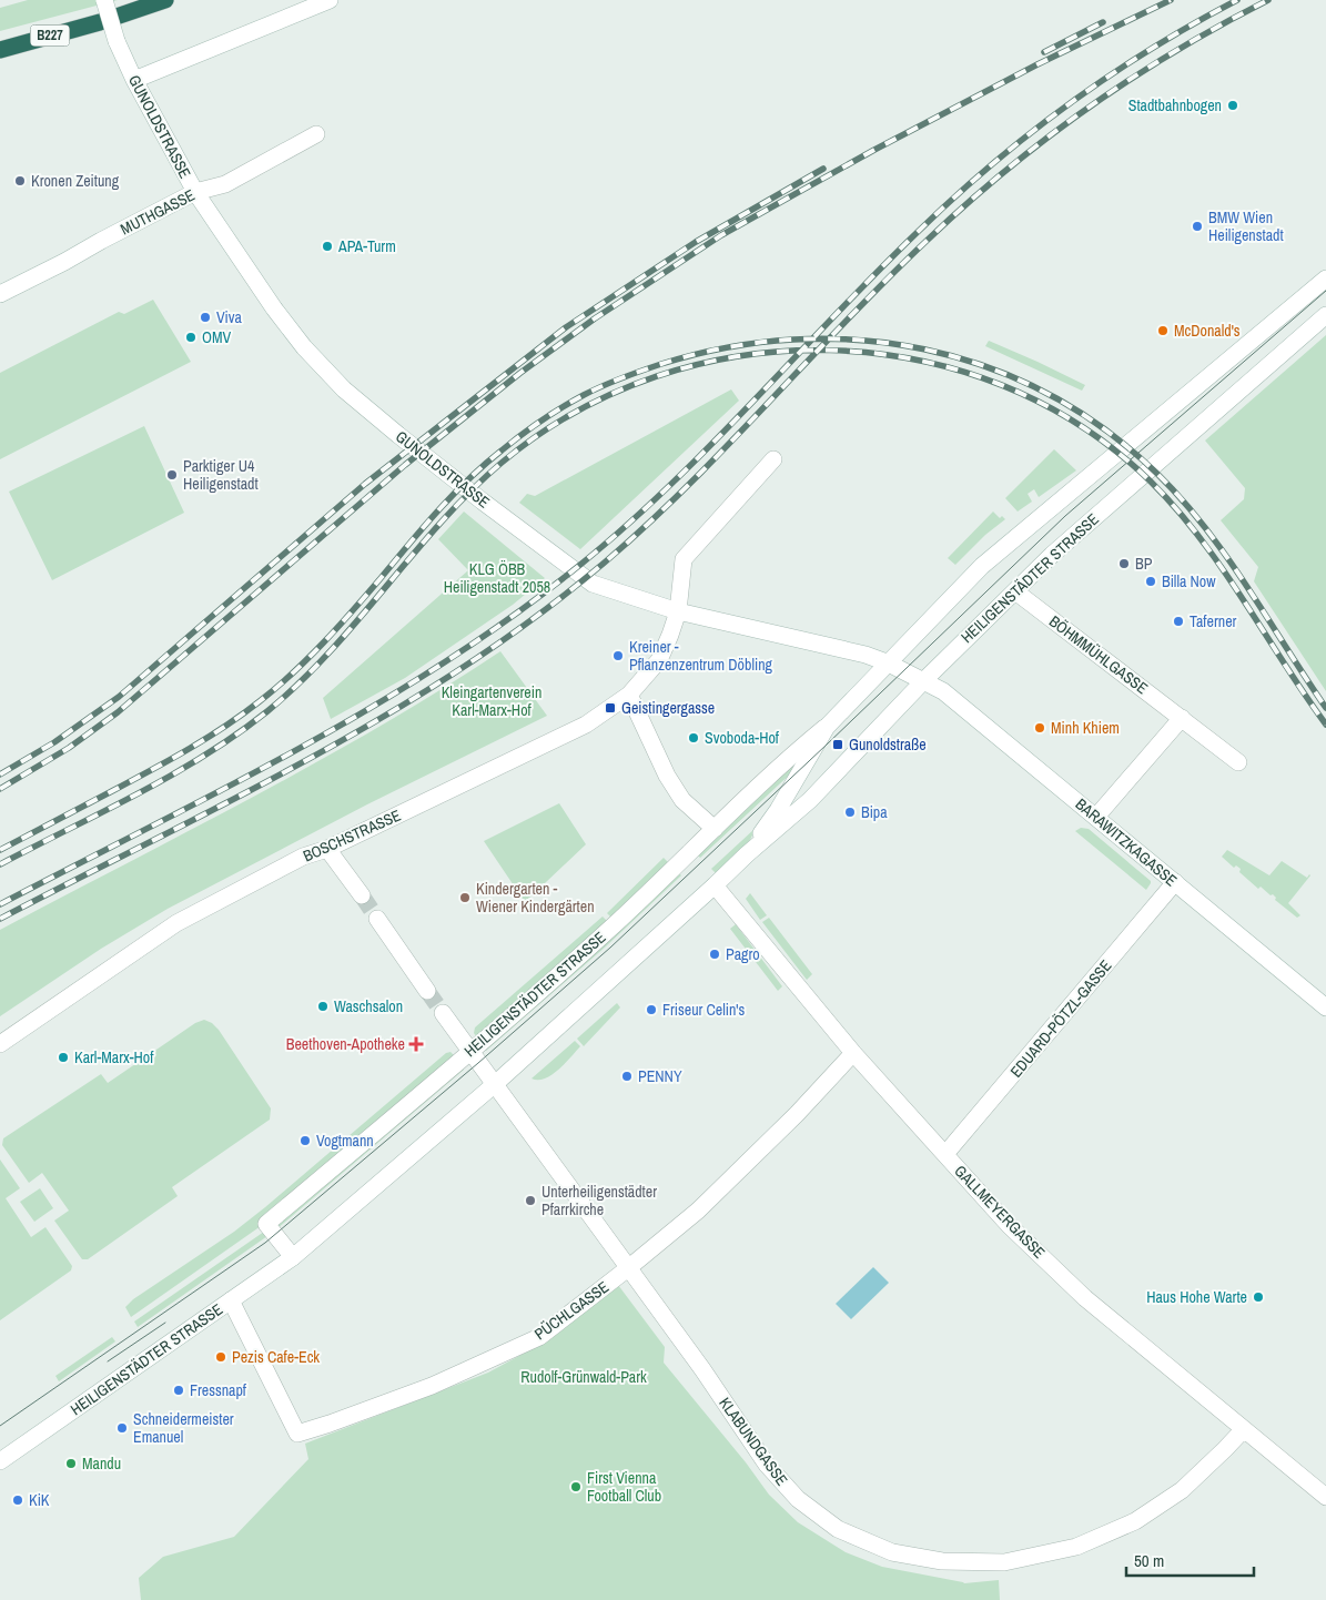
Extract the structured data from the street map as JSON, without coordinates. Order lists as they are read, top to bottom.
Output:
{
  "streets": {
    "highway": ["B227"],
    "street": [
      "GUNOLDSTRASSE",
      "MUTHGASSE",
      "HEILIGENSTÄDTER STRASSE",
      "BÖHMMÜHLGASSE",
      "BOSCHSTRASSE",
      "BARAWITZKAGASSE",
      "EDUARD-PÖTZL-GASSE",
      "GALLMEYERGASSE",
      "PÜCHLGASSE",
      "KLABUNDGASSE"
    ]
  },
  "crossings": [
    ["GUNOLDSTRASSE", "MUTHGASSE"],
    ["GUNOLDSTRASSE", "HEILIGENSTÄDTER STRASSE"],
    ["GUNOLDSTRASSE", "BOSCHSTRASSE"],
    ["GUNOLDSTRASSE", "BARAWITZKAGASSE"],
    ["HEILIGENSTÄDTER STRASSE", "BÖHMMÜHLGASSE"],
    ["HEILIGENSTÄDTER STRASSE", "BARAWITZKAGASSE"],
    ["HEILIGENSTÄDTER STRASSE", "GALLMEYERGASSE"],
    ["HEILIGENSTÄDTER STRASSE", "PÜCHLGASSE"],
    ["HEILIGENSTÄDTER STRASSE", "KLABUNDGASSE"],
    ["BARAWITZKAGASSE", "EDUARD-PÖTZL-GASSE"],
    ["EDUARD-PÖTZL-GASSE", "GALLMEYERGASSE"],
    ["GALLMEYERGASSE", "PÜCHLGASSE"],
    ["GALLMEYERGASSE", "KLABUNDGASSE"],
    ["PÜCHLGASSE", "KLABUNDGASSE"]
  ],
  "parks": ["KLG ÖBB Heiligenstadt 2058", "Kleingartenverein Karl-Marx-Hof", "Rudolf-Grünwald-Park"],
  "places": {
    "other": [
      "Stadtbahnbogen",
      "Kronen Zeitung",
      "BMW Wien Heiligenstadt",
      "APA-Turm",
      "Viva",
      "McDonald's",
      "OMV",
      "Parktiger U4 Heiligenstadt",
      "BP",
      "Billa Now",
      "Taferner",
      "Kreiner - Pflanzenzentrum Döbling",
      "Minh Khiem",
      "Svoboda-Hof",
      "Bipa",
      "Kindergarten - Wiener Kindergärten",
      "Pagro",
      "Waschsalon",
      "Friseur Celin's",
      "Karl-Marx-Hof",
      "PENNY",
      "Vogtmann",
      "Unterheiligenstädter Pfarrkirche",
      "Haus Hohe Warte",
      "Pezis Cafe-Eck",
      "Fressnapf",
      "Schneidermeister Emanuel",
      "Mandu",
      "First Vienna Football Club",
      "KiK"
    ],
    "transit": ["Geistingergasse", "Gunoldstraße"],
    "health": ["Beethoven-Apotheke"]
  },
  "scale_bar": "50 m"
}
